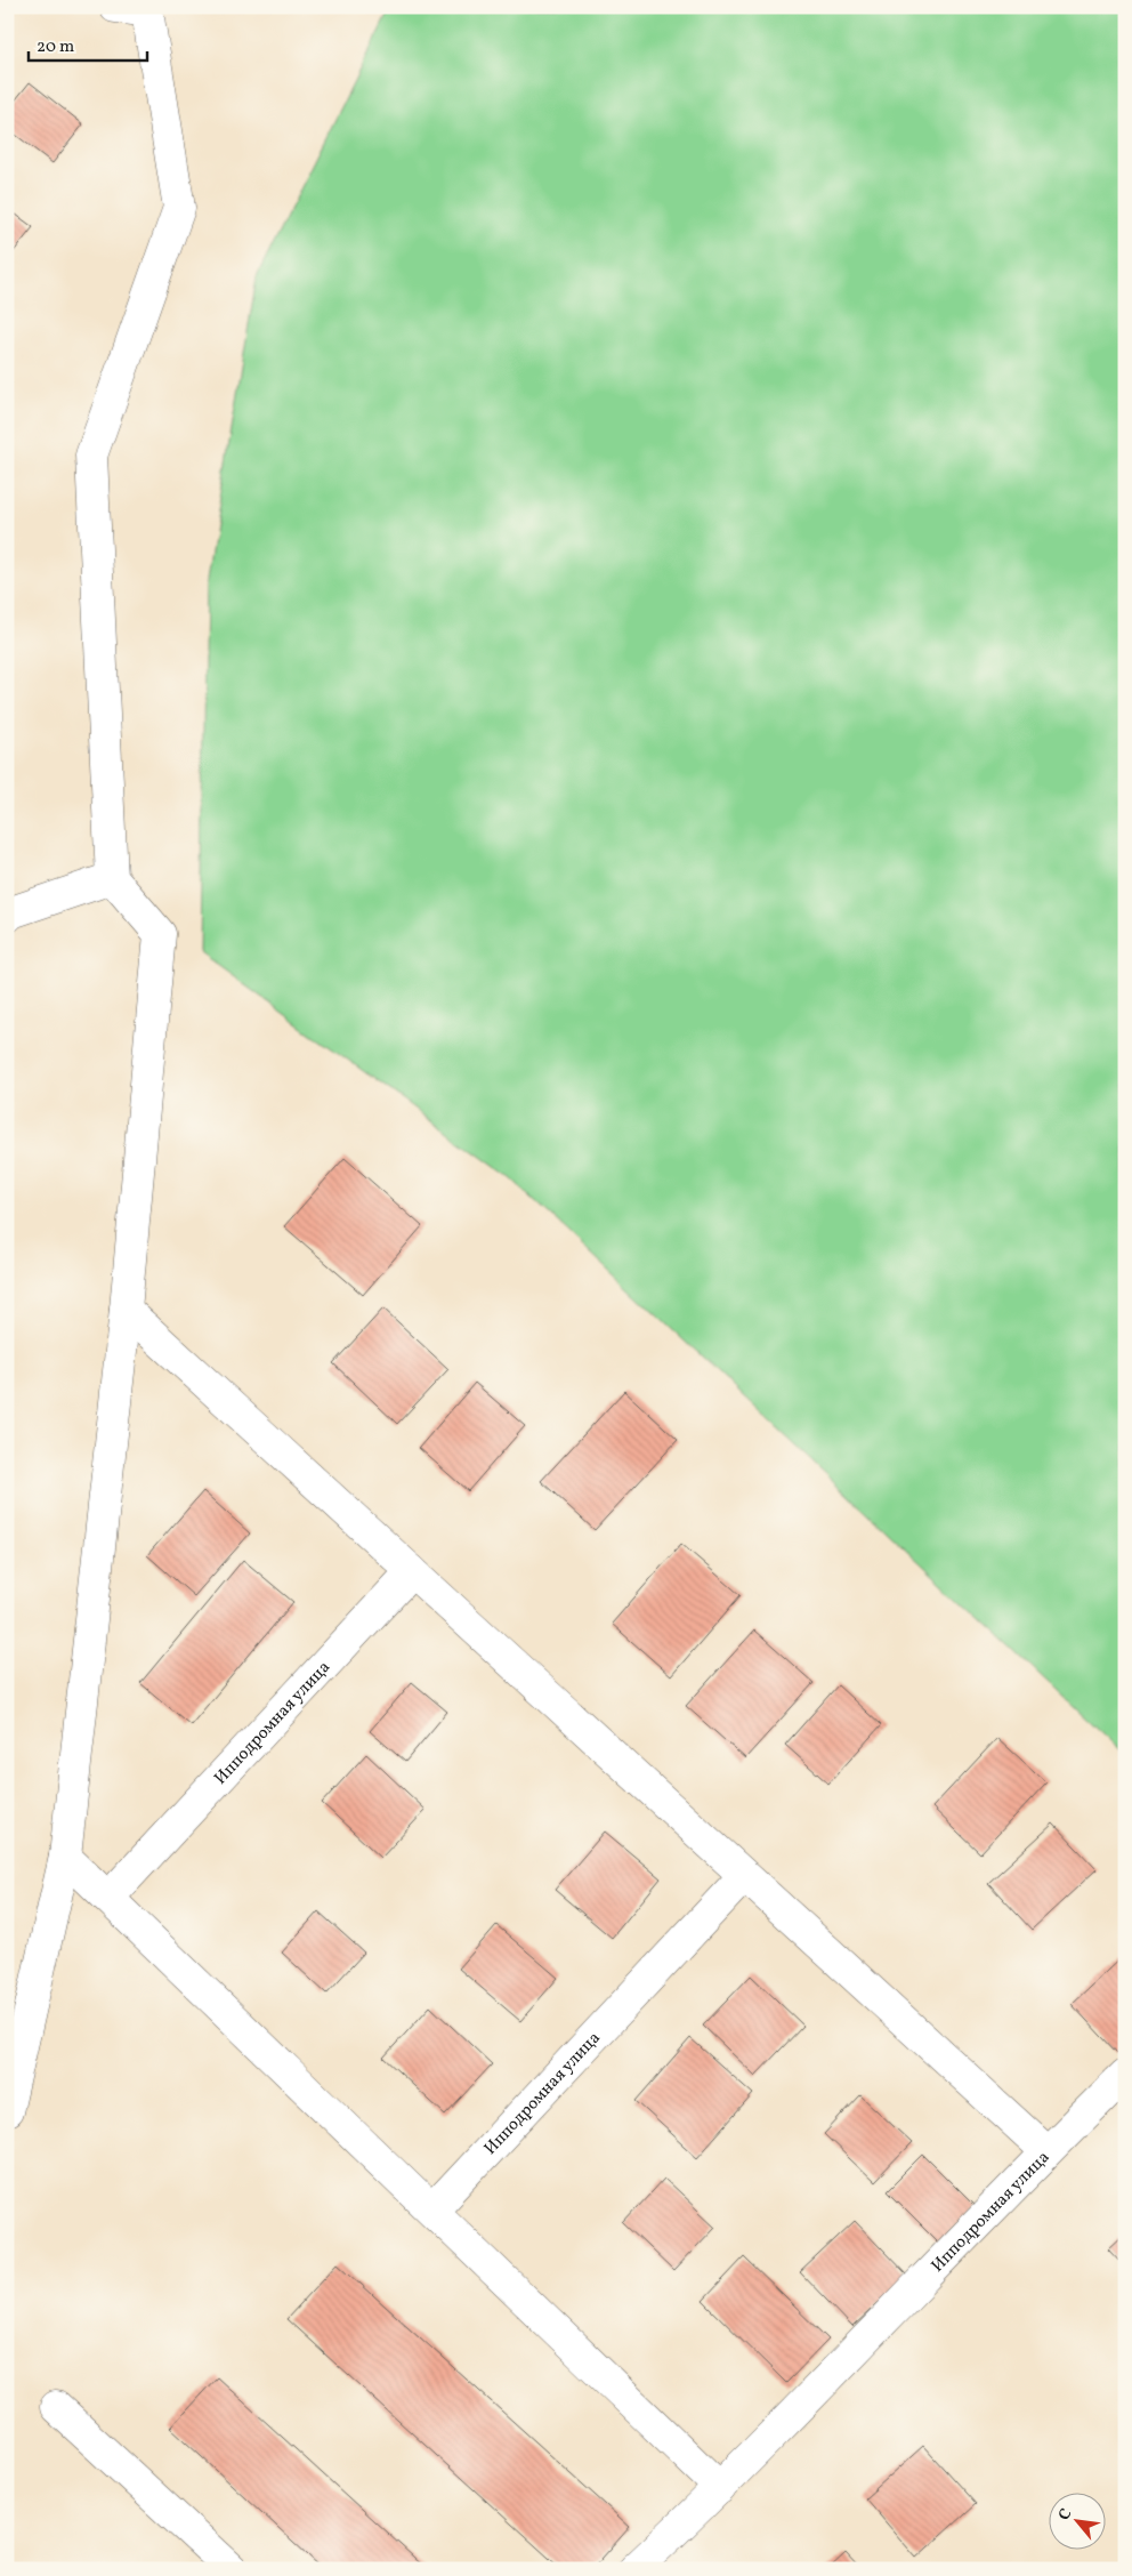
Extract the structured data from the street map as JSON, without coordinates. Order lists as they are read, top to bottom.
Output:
{
  "streets": {
    "street": ["Ипподромная улица"]
  },
  "scale_bar": "20 m",
  "north": "top left"
}
